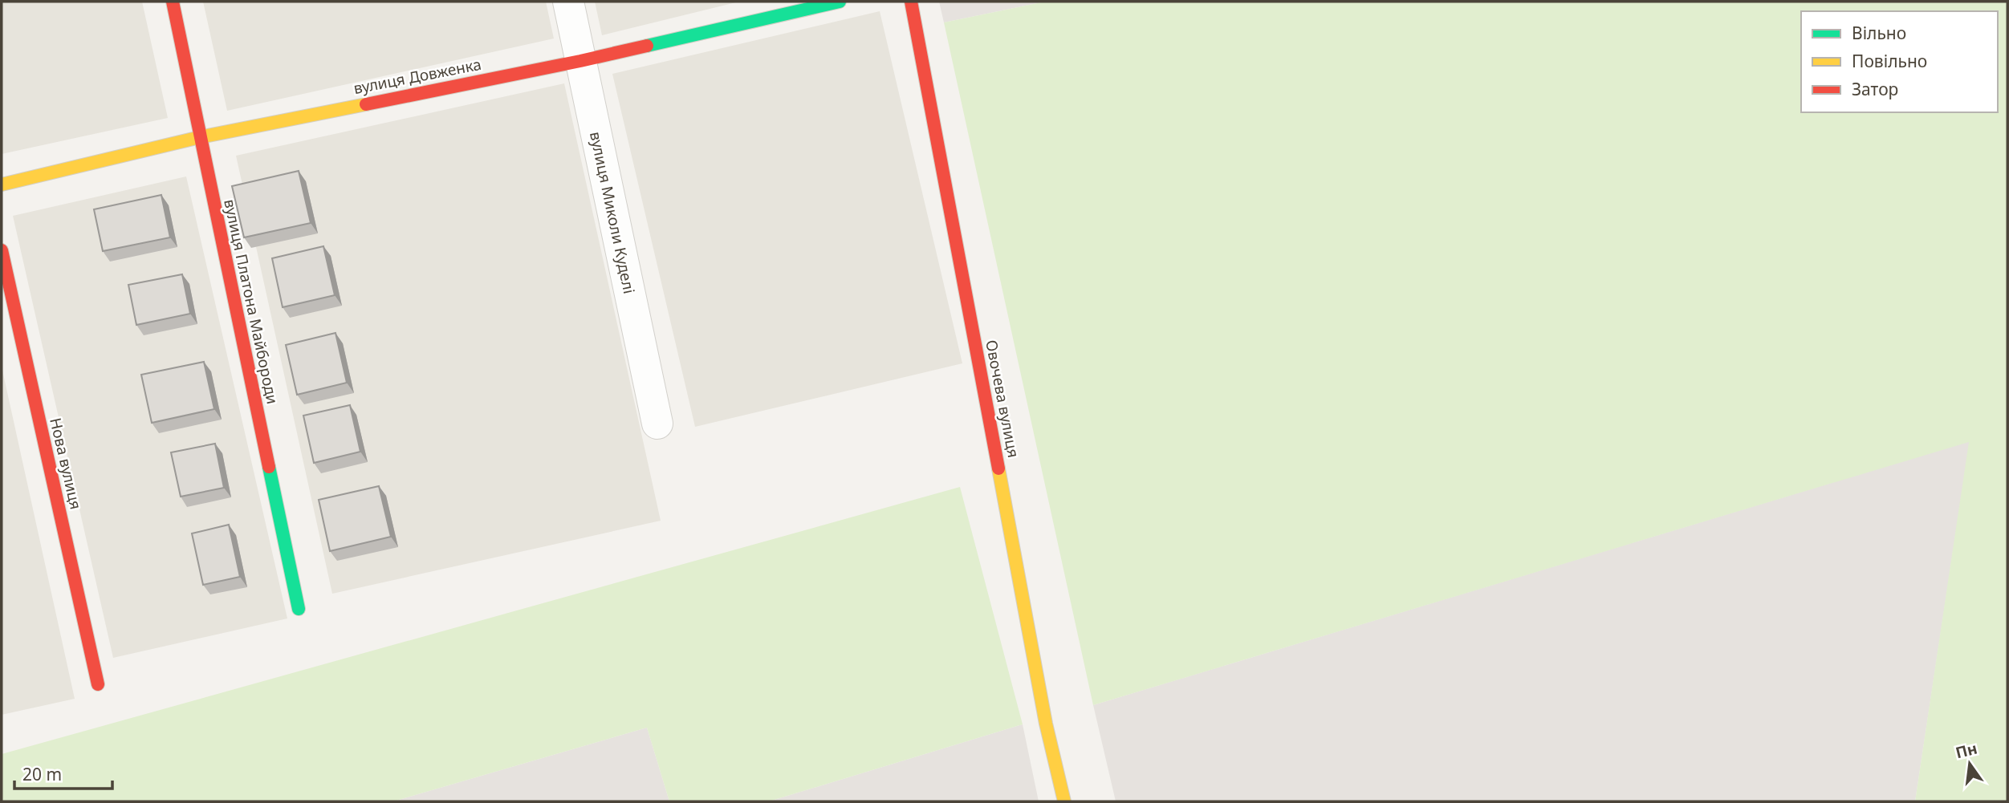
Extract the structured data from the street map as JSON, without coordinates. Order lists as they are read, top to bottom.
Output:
{
  "streets": {
    "street": [
      "вулиця Довженка",
      "вулиця Миколи Куделі",
      "вулиця Платона Майбороди",
      "Овочева вулиця",
      "Нова вулиця"
    ]
  },
  "crossings": [
    ["вулиця Довженка", "вулиця Миколи Куделі"],
    ["вулиця Довженка", "вулиця Платона Майбороди"]
  ],
  "legend": ["Вільно", "Повільно", "Затор"],
  "scale_bar": "20 m",
  "north": "top"
}
